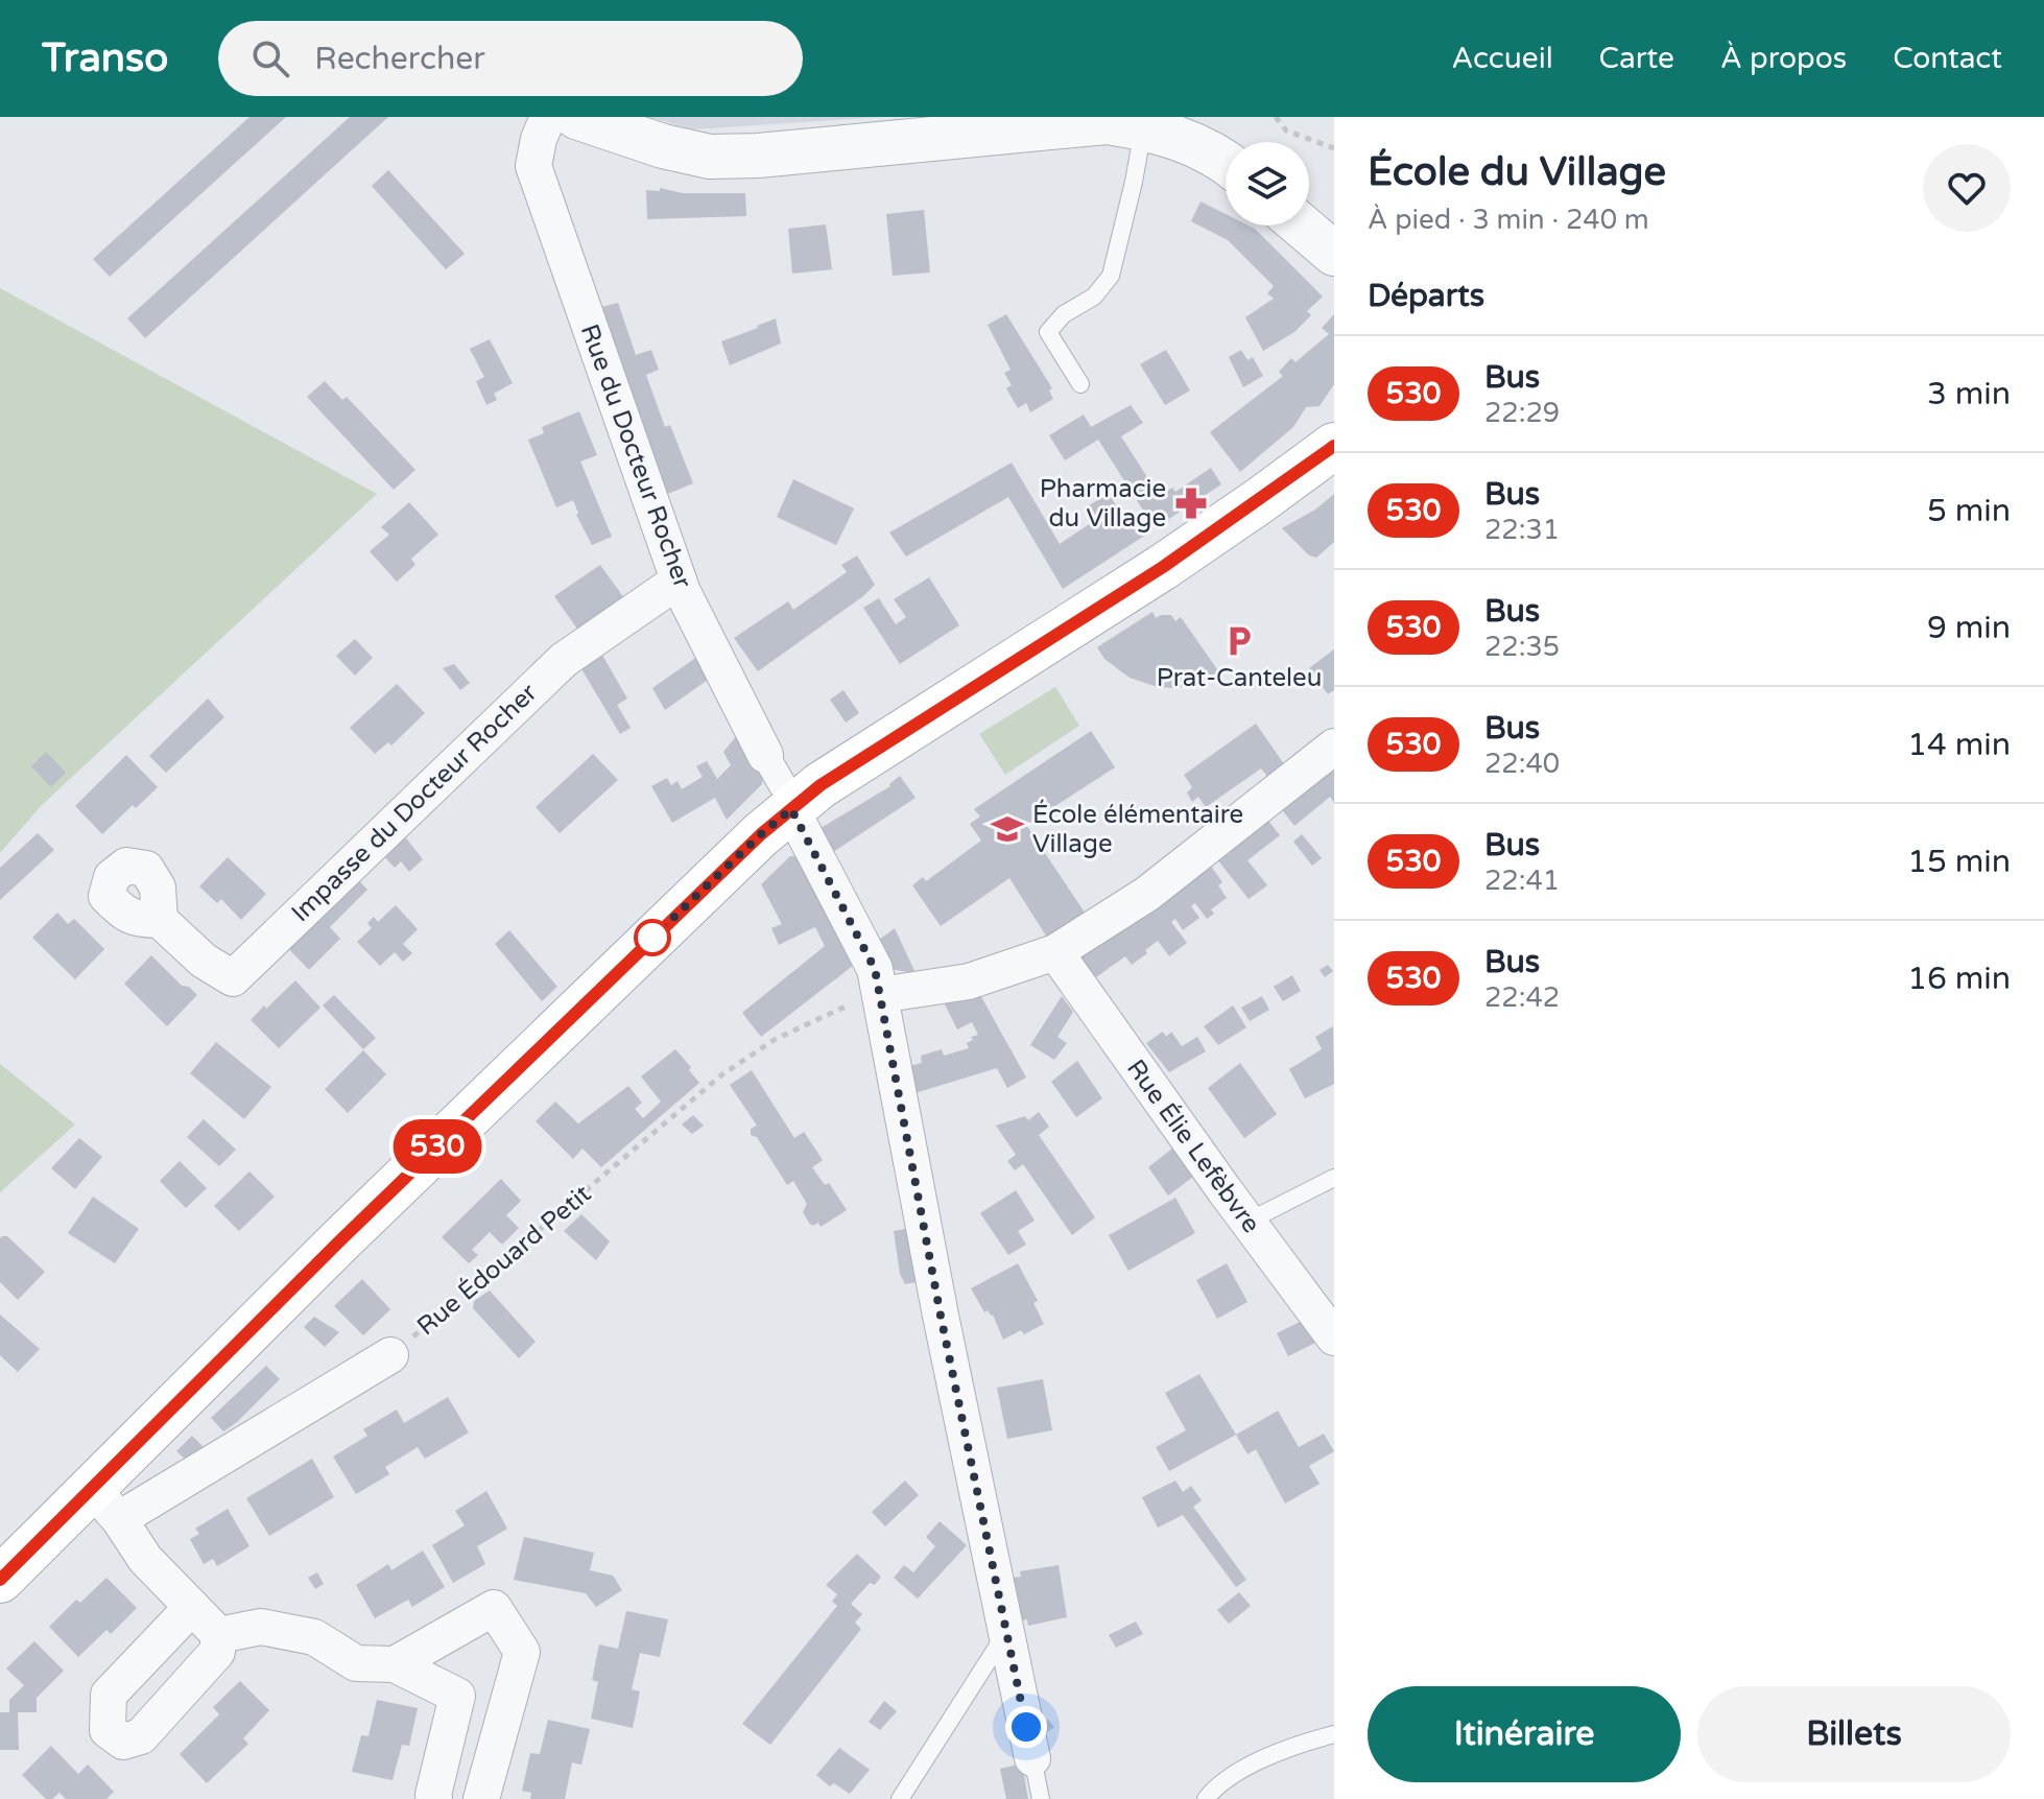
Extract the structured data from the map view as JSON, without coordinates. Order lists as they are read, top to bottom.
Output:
{
  "streets": {
    "street": ["Rue du Docteur Rocher", "Impasse du Docteur Rocher", "Rue Élie Lefèbvre"],
    "path": ["Rue Édouard Petit"]
  },
  "crossings": [
    ["Rue du Docteur Rocher", "Impasse du Docteur Rocher"],
    ["Rue du Docteur Rocher", "Rue Édouard Petit"]
  ],
  "places": {
    "pharmacy": ["Pharmacie du Village"],
    "parking": ["Prat-Canteleu"],
    "school or university": ["École élémentaire Village"]
  },
  "lines": ["bus line 530"],
  "page": {
    "header": "Transo",
    "search": "Rechercher",
    "nav": [
      "Accueil",
      "Carte",
      "À propos",
      "Contact"
    ],
    "on_map": "530",
    "heading": [
      ["École du Village", "À pied · 3 min · 240 m"],
      "Départs"
    ],
    "list": [
      {
        "mark": "530",
        "name": "Bus",
        "note": "22:29",
        "value": "3 min"
      },
      {
        "mark": "530",
        "name": "Bus",
        "note": "22:31",
        "value": "5 min"
      },
      {
        "mark": "530",
        "name": "Bus",
        "note": "22:35",
        "value": "9 min"
      },
      {
        "mark": "530",
        "name": "Bus",
        "note": "22:40",
        "value": "14 min"
      },
      {
        "mark": "530",
        "name": "Bus",
        "note": "22:41",
        "value": "15 min"
      },
      {
        "mark": "530",
        "name": "Bus",
        "note": "22:42",
        "value": "16 min"
      }
    ],
    "buttons": ["Itinéraire", "Billets"]
  }
}
